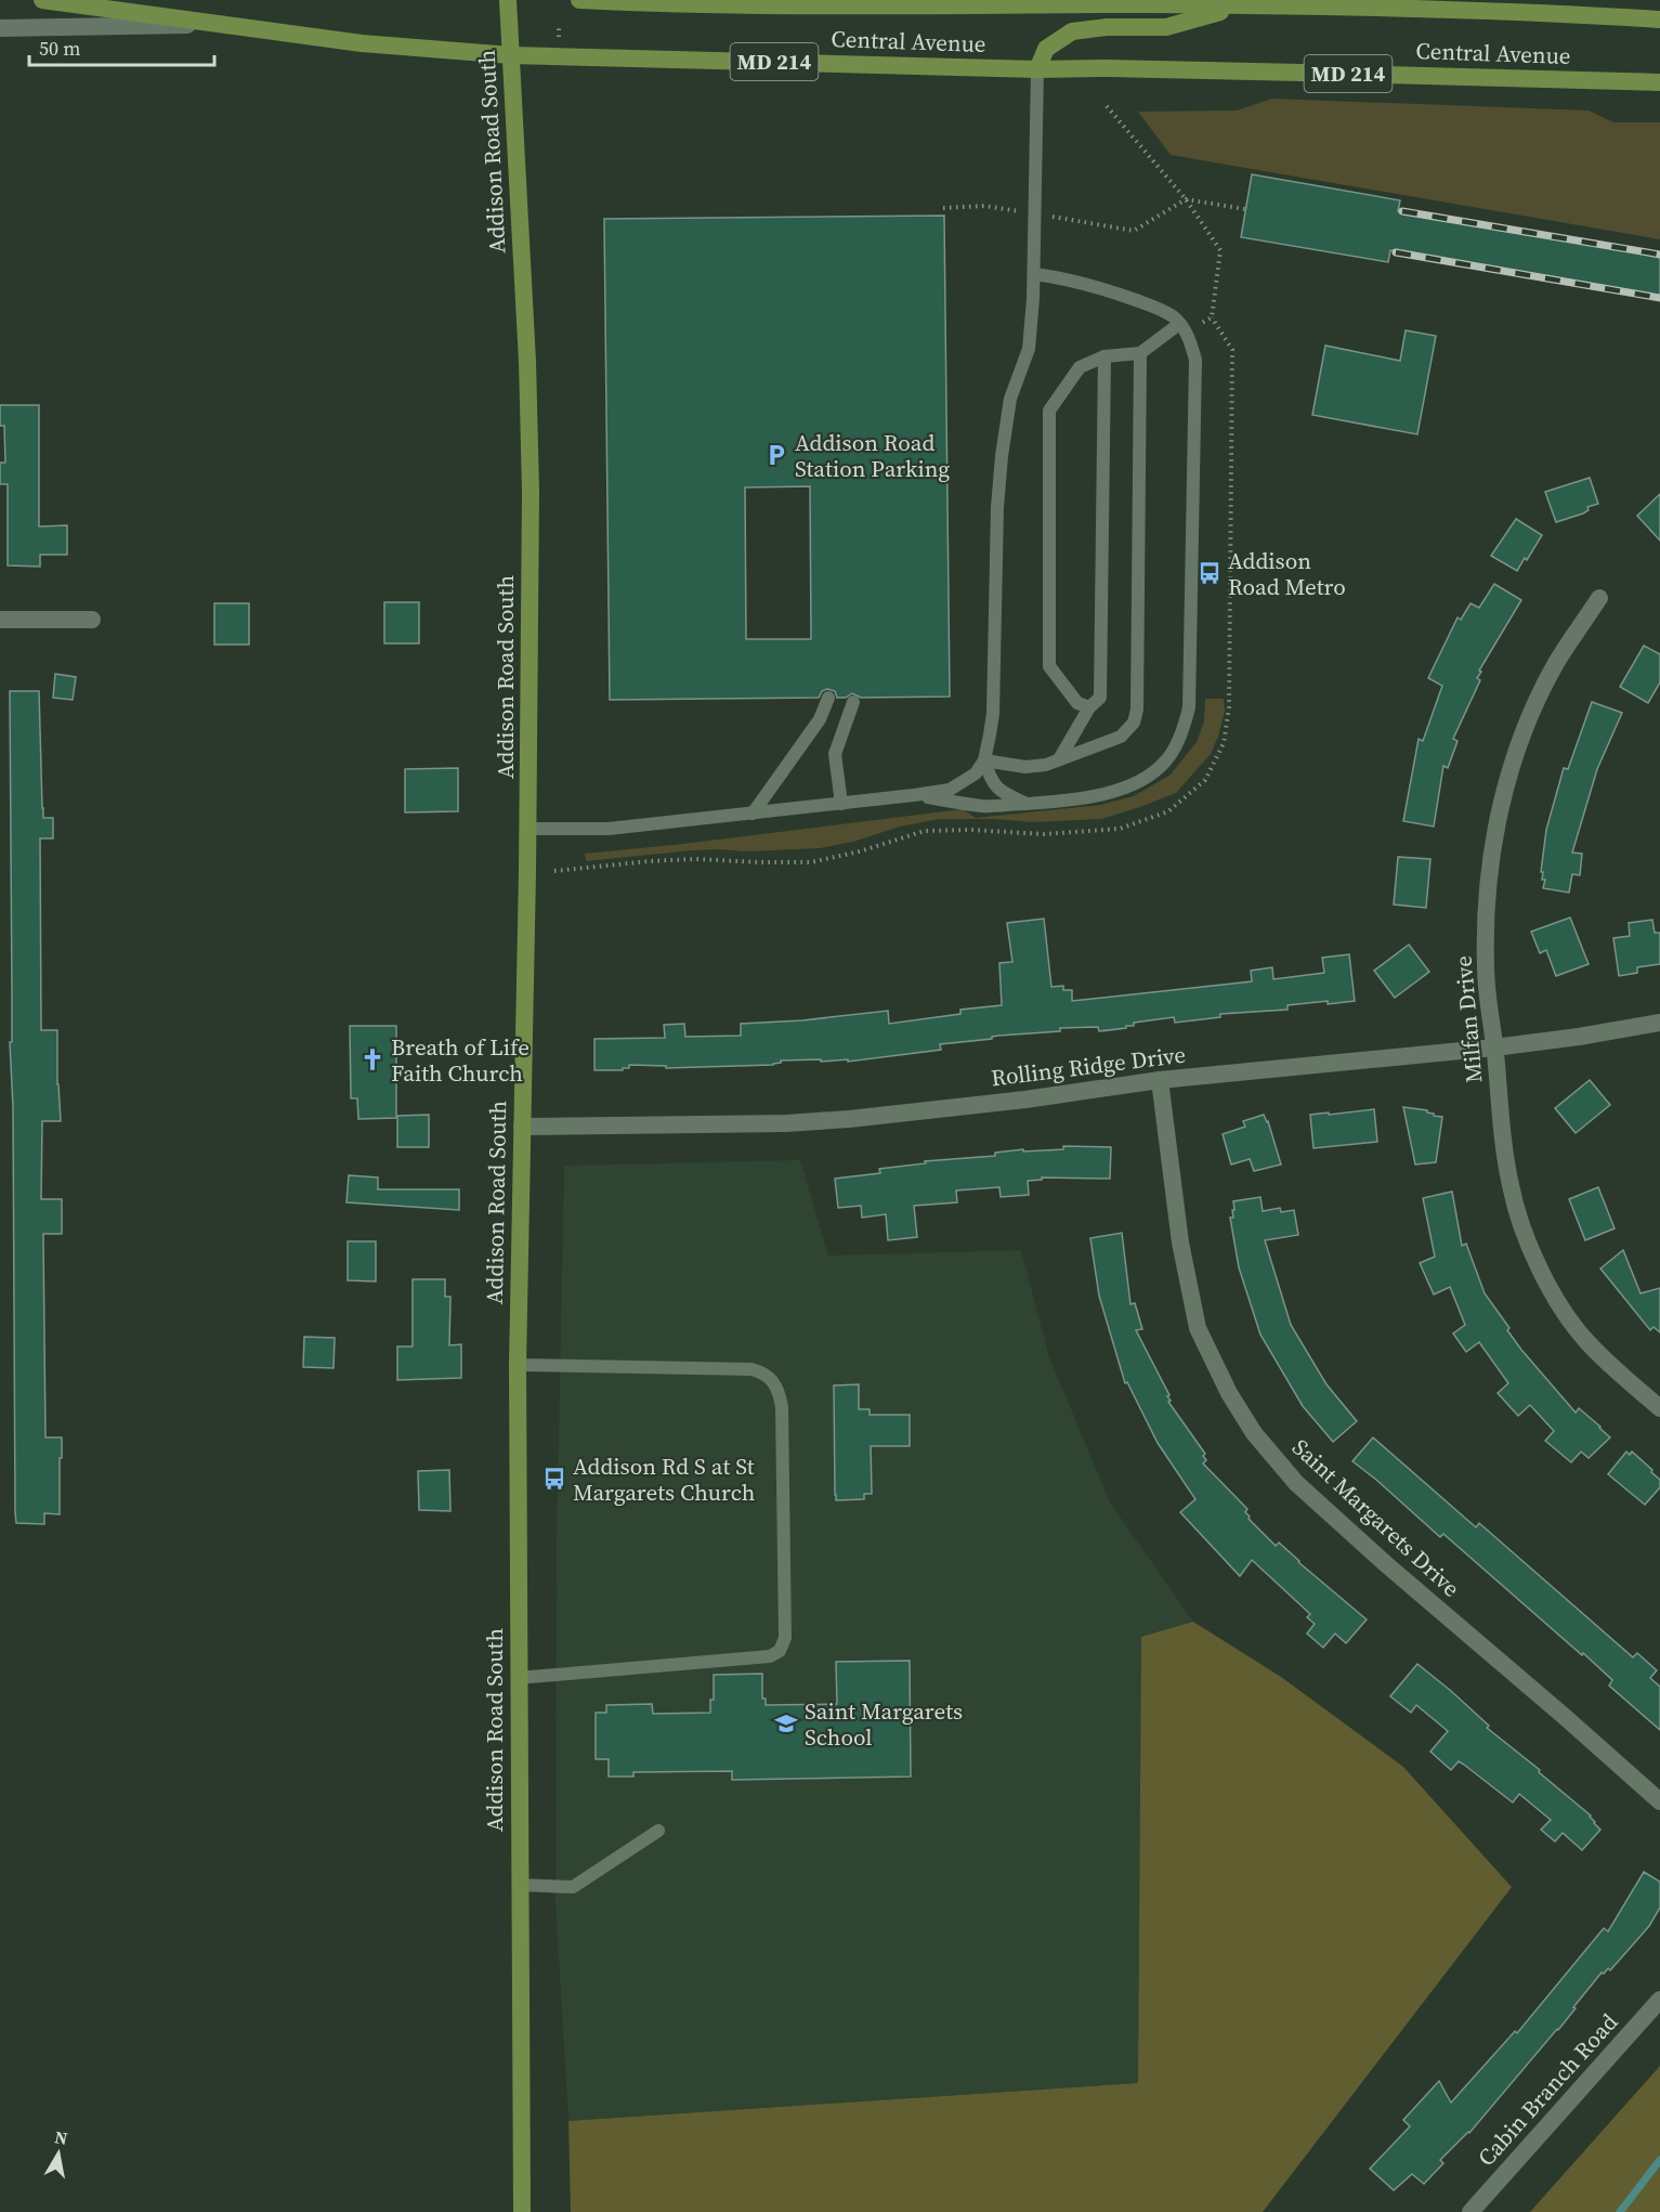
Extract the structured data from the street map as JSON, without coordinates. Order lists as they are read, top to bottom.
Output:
{
  "streets": {
    "main road": ["Central Avenue", "MD 214", "Addison Road South"],
    "street": [
      "Milfan Drive",
      "Rolling Ridge Drive",
      "Saint Margarets Drive",
      "Cabin Branch Road"
    ]
  },
  "crossings": [
    ["Central Avenue", "Addison Road South"],
    ["Addison Road South", "Rolling Ridge Drive"],
    ["Milfan Drive", "Rolling Ridge Drive"],
    ["Rolling Ridge Drive", "Saint Margarets Drive"]
  ],
  "places": {
    "parking": ["Addison Road Station Parking"],
    "bus stop": ["Addison Road Metro", "Addison Rd S at St Margarets Church"],
    "church": ["Breath of Life Faith Church"],
    "school or university": ["Saint Margarets School"]
  },
  "scale_bar": "50 m",
  "north": "top"
}
